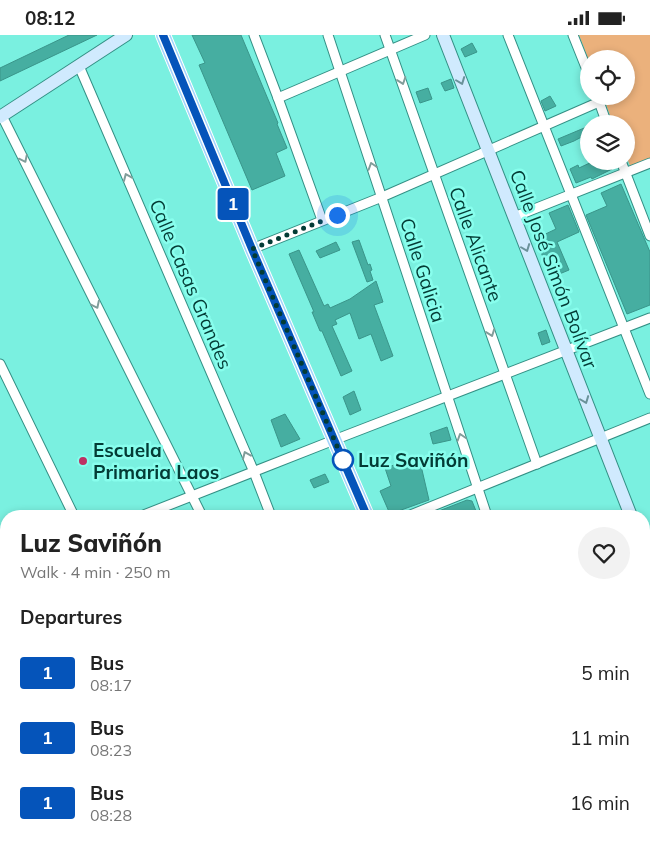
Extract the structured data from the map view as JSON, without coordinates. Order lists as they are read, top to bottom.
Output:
{
  "streets": {
    "street": [
      "Calle Alicante",
      "Calle José Simón Bolívar",
      "Calle Galicia",
      "Calle Casas Grandes"
    ]
  },
  "one_way": ["Calle Alicante"],
  "places": ["Luz Saviñón", "Escuela Primaria Laos"],
  "lines": ["bus line 1"],
  "page": {
    "status": "08:12",
    "on_map": "1",
    "heading": [
      ["Luz Saviñón", "Walk · 4 min · 250 m"],
      "Departures"
    ],
    "list": [
      {
        "mark": "1",
        "name": "Bus",
        "note": "08:17",
        "value": "5 min"
      },
      {
        "mark": "1",
        "name": "Bus",
        "note": "08:23",
        "value": "11 min"
      },
      {
        "mark": "1",
        "name": "Bus",
        "note": "08:28",
        "value": "16 min"
      }
    ]
  }
}
